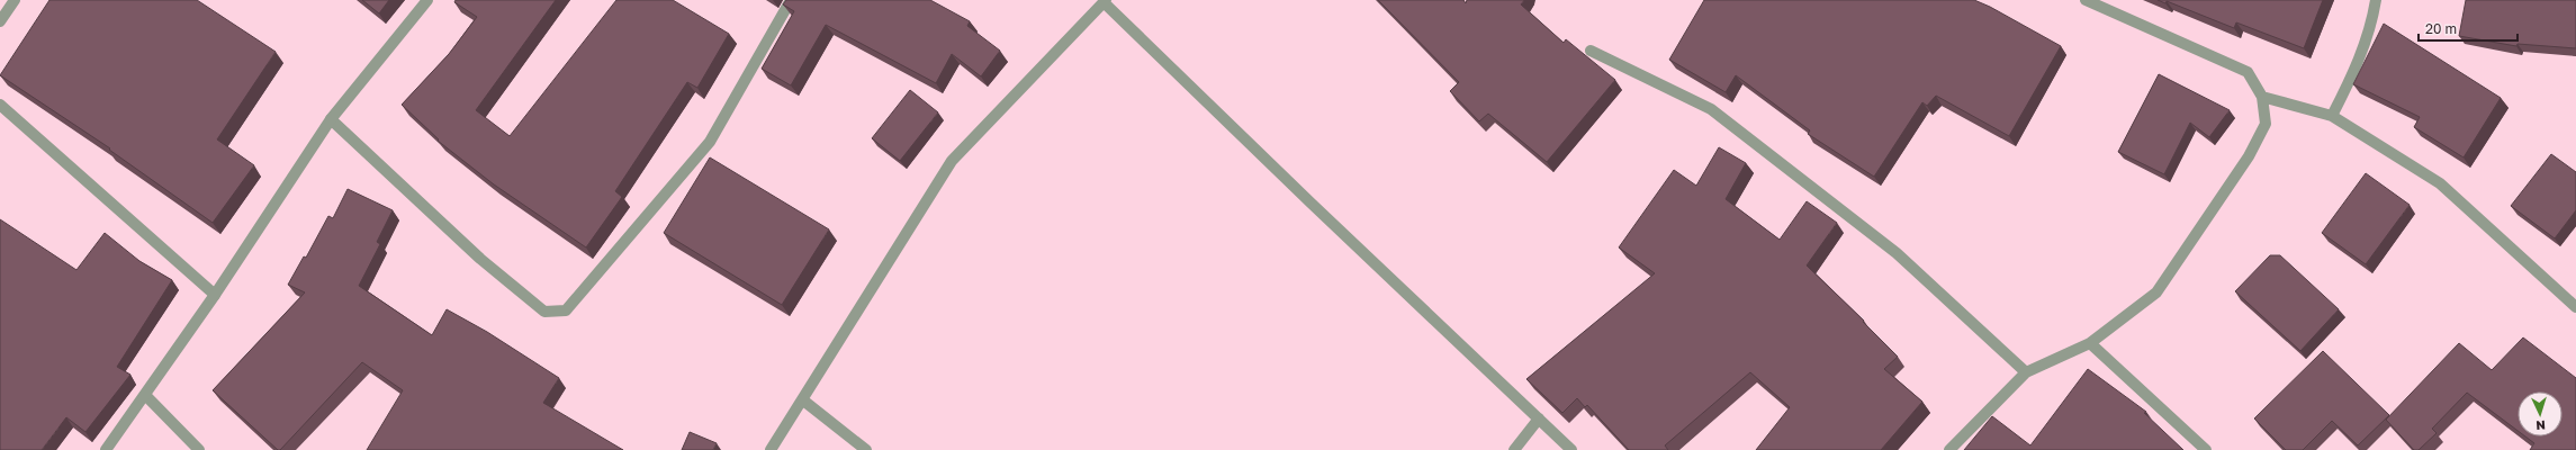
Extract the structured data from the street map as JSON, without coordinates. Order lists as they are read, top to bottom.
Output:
{
  "scale_bar": "20 m",
  "north": "bottom"
}
